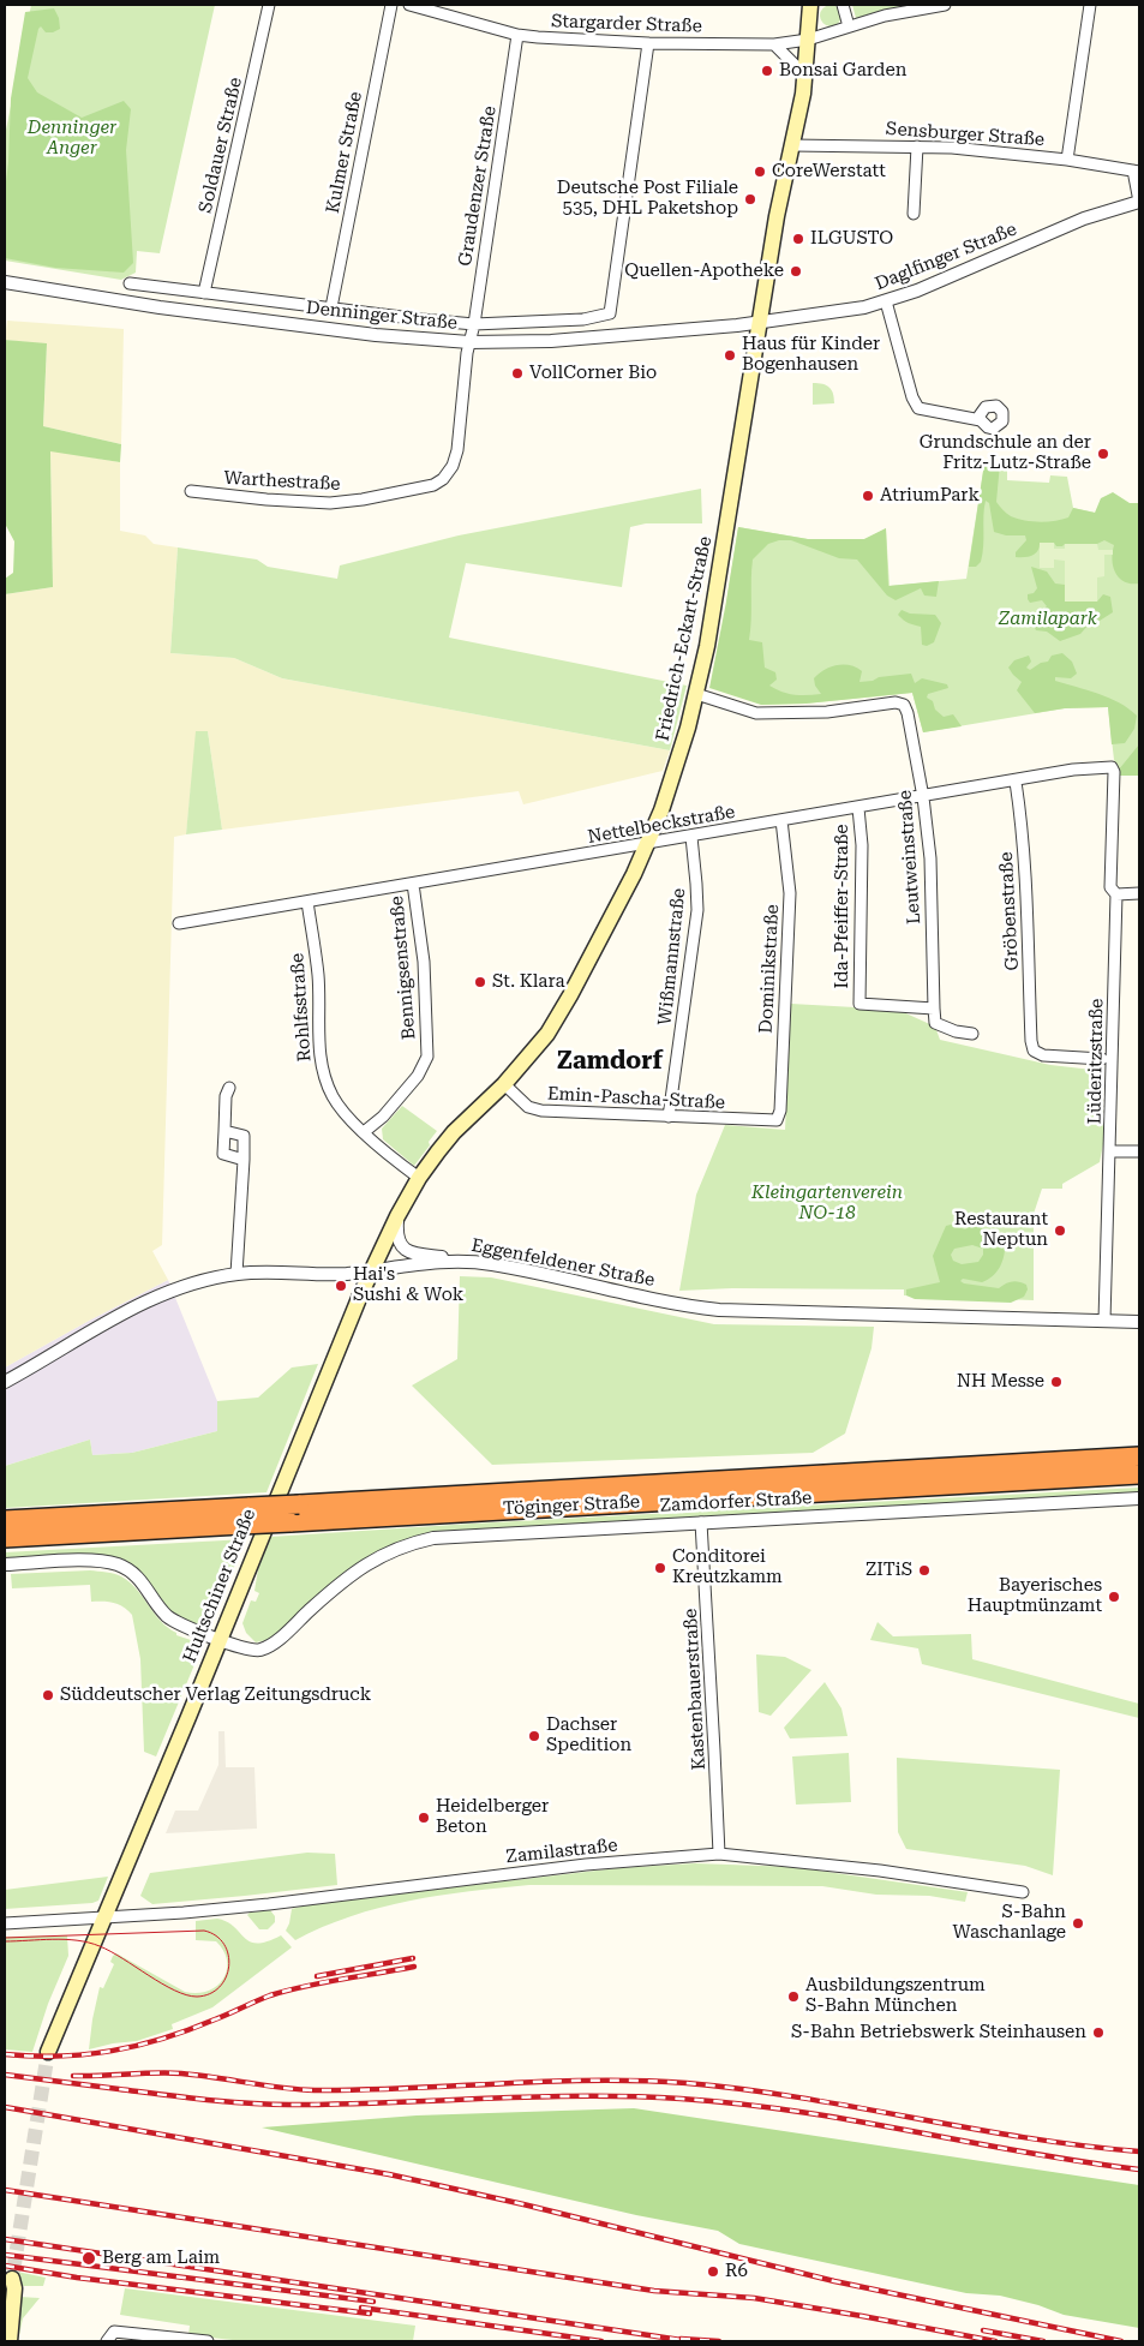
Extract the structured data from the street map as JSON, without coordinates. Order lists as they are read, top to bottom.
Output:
{
  "streets": {
    "highway": ["Töginger Straße"],
    "main road": ["Friedrich-Eckart-Straße", "Hultschiner Straße"],
    "street": [
      "Stargarder Straße",
      "Sensburger Straße",
      "Soldauer Straße",
      "Kulmer Straße",
      "Graudenzer Straße",
      "Daglfinger Straße",
      "Denninger Straße",
      "Warthestraße",
      "Nettelbeckstraße",
      "Leutweinstraße",
      "Ida-Pfeiffer-Straße",
      "Gröbenstraße",
      "Wißmannstraße",
      "Bennigsenstraße",
      "Dominikstraße",
      "Rohlfsstraße",
      "Lüderitzstraße",
      "Emin-Pascha-Straße",
      "Eggenfeldener Straße",
      "Zamdorfer Straße",
      "Kastenbauerstraße",
      "Zamilastraße"
    ]
  },
  "crossings": [
    ["Stargarder Straße", "Graudenzer Straße"],
    ["Stargarder Straße", "Denninger Straße"],
    ["Stargarder Straße", "Friedrich-Eckart-Straße"],
    ["Sensburger Straße", "Daglfinger Straße"],
    ["Sensburger Straße", "Friedrich-Eckart-Straße"],
    ["Soldauer Straße", "Denninger Straße"],
    ["Kulmer Straße", "Denninger Straße"],
    ["Graudenzer Straße", "Denninger Straße"],
    ["Graudenzer Straße", "Warthestraße"],
    ["Daglfinger Straße", "Denninger Straße"],
    ["Daglfinger Straße", "Friedrich-Eckart-Straße"],
    ["Denninger Straße", "Warthestraße"],
    ["Denninger Straße", "Friedrich-Eckart-Straße"],
    ["Friedrich-Eckart-Straße", "Nettelbeckstraße"],
    ["Friedrich-Eckart-Straße", "Leutweinstraße"],
    ["Friedrich-Eckart-Straße", "Rohlfsstraße"],
    ["Friedrich-Eckart-Straße", "Emin-Pascha-Straße"],
    ["Friedrich-Eckart-Straße", "Eggenfeldener Straße"],
    ["Friedrich-Eckart-Straße", "Hultschiner Straße"],
    ["Nettelbeckstraße", "Leutweinstraße"],
    ["Nettelbeckstraße", "Ida-Pfeiffer-Straße"],
    ["Nettelbeckstraße", "Gröbenstraße"],
    ["Nettelbeckstraße", "Wißmannstraße"],
    ["Nettelbeckstraße", "Bennigsenstraße"],
    ["Nettelbeckstraße", "Dominikstraße"],
    ["Nettelbeckstraße", "Rohlfsstraße"],
    ["Nettelbeckstraße", "Lüderitzstraße"],
    ["Leutweinstraße", "Ida-Pfeiffer-Straße"],
    ["Wißmannstraße", "Emin-Pascha-Straße"],
    ["Bennigsenstraße", "Rohlfsstraße"],
    ["Dominikstraße", "Emin-Pascha-Straße"],
    ["Lüderitzstraße", "Eggenfeldener Straße"],
    ["Eggenfeldener Straße", "Hultschiner Straße"],
    ["Zamdorfer Straße", "Hultschiner Straße"],
    ["Zamdorfer Straße", "Kastenbauerstraße"],
    ["Hultschiner Straße", "Zamilastraße"],
    ["Kastenbauerstraße", "Zamilastraße"]
  ],
  "districts": ["Zamdorf"],
  "parks": ["Denninger Anger", "Zamilapark", "Kleingartenverein NO-18"],
  "places": [
    "Bonsai Garden",
    "CoreWerstatt",
    "Deutsche Post Filiale 535, DHL Paketshop",
    "ILGUSTO",
    "Quellen-Apotheke",
    "Haus für Kinder Bogenhausen",
    "VollCorner Bio",
    "Grundschule an der Fritz-Lutz-Straße",
    "AtriumPark",
    "St. Klara",
    "Restaurant Neptun",
    "Hai's Sushi & Wok",
    "NH Messe",
    "Conditorei Kreutzkamm",
    "ZITiS",
    "Bayerisches Hauptmünzamt",
    "Süddeutscher Verlag Zeitungsdruck",
    "Dachser Spedition",
    "Heidelberger Beton",
    "S-Bahn Waschanlage",
    "Ausbildungszentrum S-Bahn München",
    "S-Bahn Betriebswerk Steinhausen",
    "Berg am Laim",
    "R6"
  ]
}
